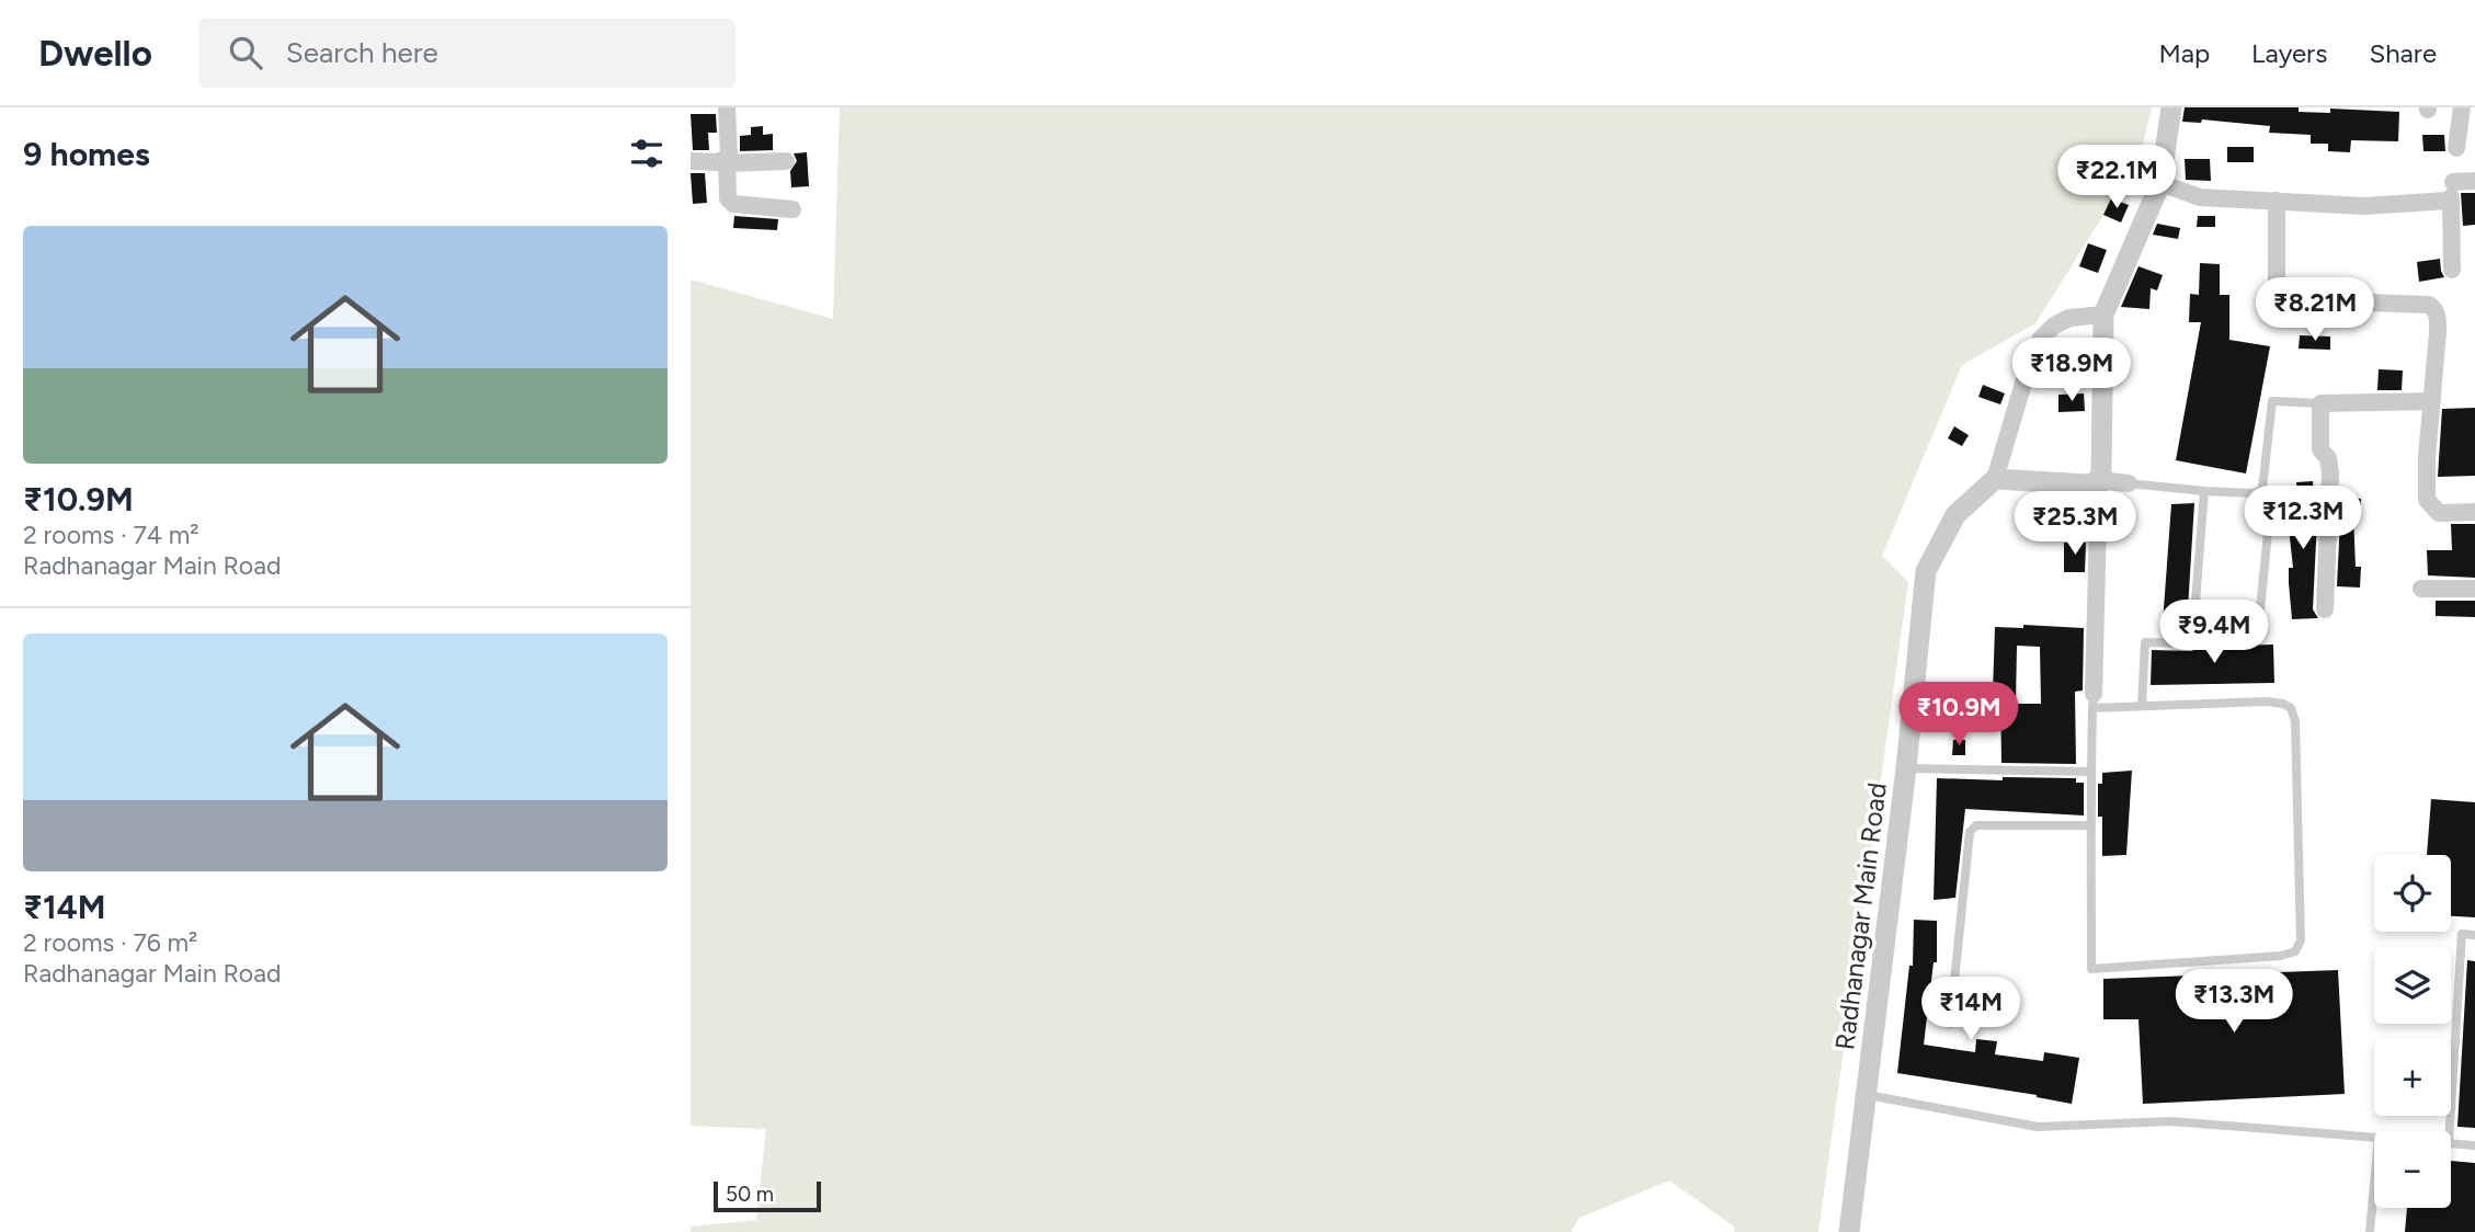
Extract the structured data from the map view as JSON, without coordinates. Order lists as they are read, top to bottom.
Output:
{
  "streets": {
    "street": ["Radhanagar Main Road"]
  },
  "scale_bar": "50 m",
  "page": {
    "header": "Dwello",
    "search": "Search here",
    "nav": ["Map", "Layers", "Share"],
    "heading": "9 homes",
    "price": [
      "₹22.1M",
      "₹8.21M",
      "₹18.9M",
      "₹12.3M",
      "₹25.3M",
      "₹9.4M",
      "₹10.9M",
      "₹13.3M",
      "₹14M"
    ],
    "list": [
      {
        "name": "₹10.9M",
        "note": "2 rooms · 74 m² · Radhanagar Main Road"
      },
      {
        "name": "₹14M",
        "note": "2 rooms · 76 m² · Radhanagar Main Road"
      }
    ],
    "map_buttons": ["+", "−"],
    "scale": "50 m"
  }
}
